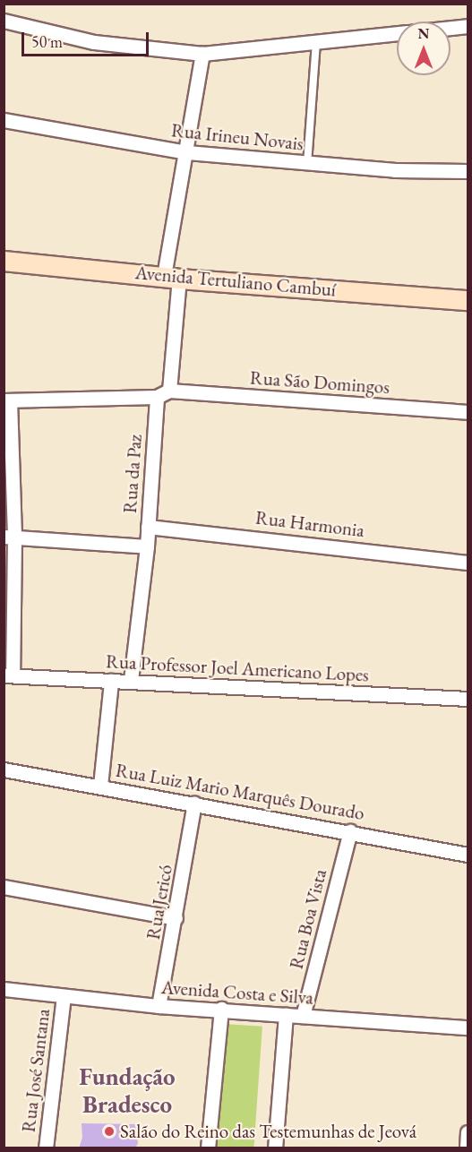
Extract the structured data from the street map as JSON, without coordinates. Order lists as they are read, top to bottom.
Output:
{
  "streets": {
    "main road": ["Avenida Tertuliano Cambuí"],
    "street": [
      "Rua Irineu Novais",
      "Rua São Domingos",
      "Rua da Paz",
      "Rua Harmonia",
      "Rua Professor Joel Americano Lopes",
      "Rua Luiz Mario Marquês Dourado",
      "Rua Jericó",
      "Rua Boa Vista",
      "Avenida Costa e Silva",
      "Rua José Santana"
    ]
  },
  "crossings": [
    ["Rua da Paz", "Rua Harmonia"],
    ["Rua da Paz", "Rua Professor Joel Americano Lopes"],
    ["Rua Luiz Mario Marquês Dourado", "Rua Jericó"],
    ["Rua Luiz Mario Marquês Dourado", "Rua Boa Vista"],
    ["Rua Jericó", "Avenida Costa e Silva"],
    ["Rua Boa Vista", "Avenida Costa e Silva"],
    ["Avenida Costa e Silva", "Rua José Santana"]
  ],
  "districts": ["Fundação Bradesco"],
  "places": ["Salão do Reino das Testemunhas de Jeová"],
  "scale_bar": "50 m",
  "north": "top"
}
